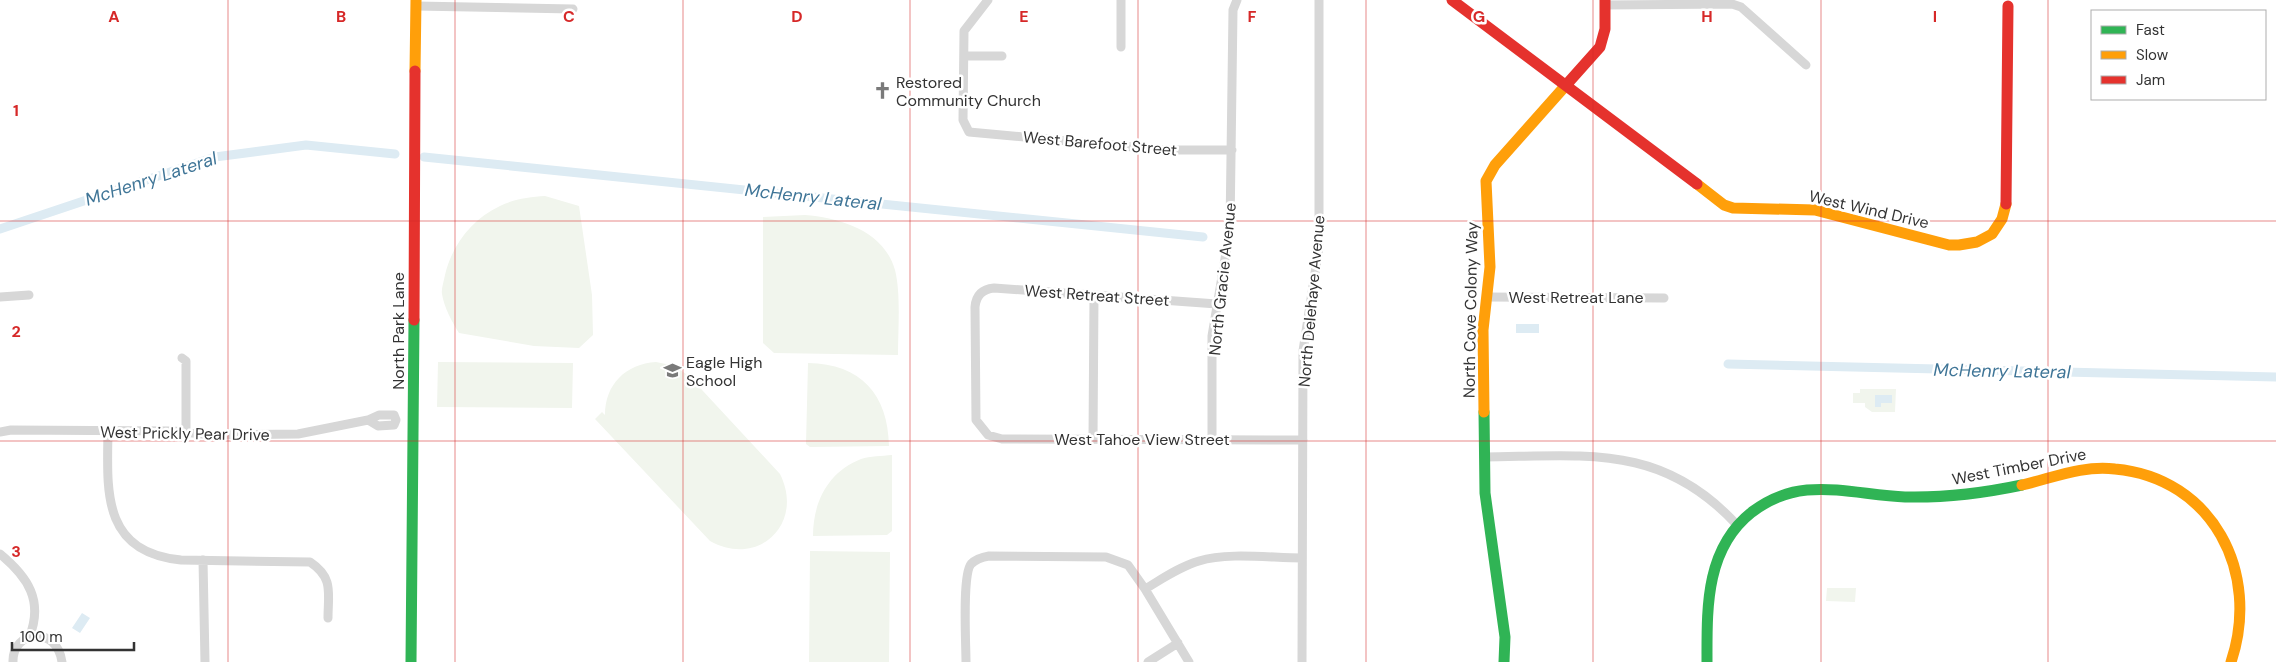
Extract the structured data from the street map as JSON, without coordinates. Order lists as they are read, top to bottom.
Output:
{
  "streets": {
    "street": [
      "West Barefoot Street",
      "West Wind Drive",
      "North Gracie Avenue",
      "West Retreat Street",
      "West Retreat Lane",
      "North Delehaye Avenue",
      "North Cove Colony Way",
      "North Park Lane",
      "West Prickly Pear Drive",
      "West Tahoe View Street",
      "West Timber Drive"
    ]
  },
  "crossings": [
    ["West Barefoot Street", "North Gracie Avenue"],
    ["West Wind Drive", "North Cove Colony Way"],
    ["North Gracie Avenue", "West Retreat Street"],
    ["North Gracie Avenue", "West Tahoe View Street"],
    ["West Retreat Street", "West Tahoe View Street"],
    ["West Retreat Lane", "North Cove Colony Way"],
    ["North Delehaye Avenue", "West Tahoe View Street"],
    ["North Park Lane", "West Prickly Pear Drive"]
  ],
  "water": ["McHenry Lateral"],
  "places": {
    "church": ["Restored Community Church"],
    "school or university": ["Eagle High School"]
  },
  "legend": ["Fast", "Slow", "Jam"],
  "scale_bar": "100 m",
  "grid": {
    "columns": [
      "A",
      "B",
      "C",
      "D",
      "E",
      "F",
      "G",
      "H",
      "I"
    ],
    "rows": ["1", "2", "3"]
  }
}
